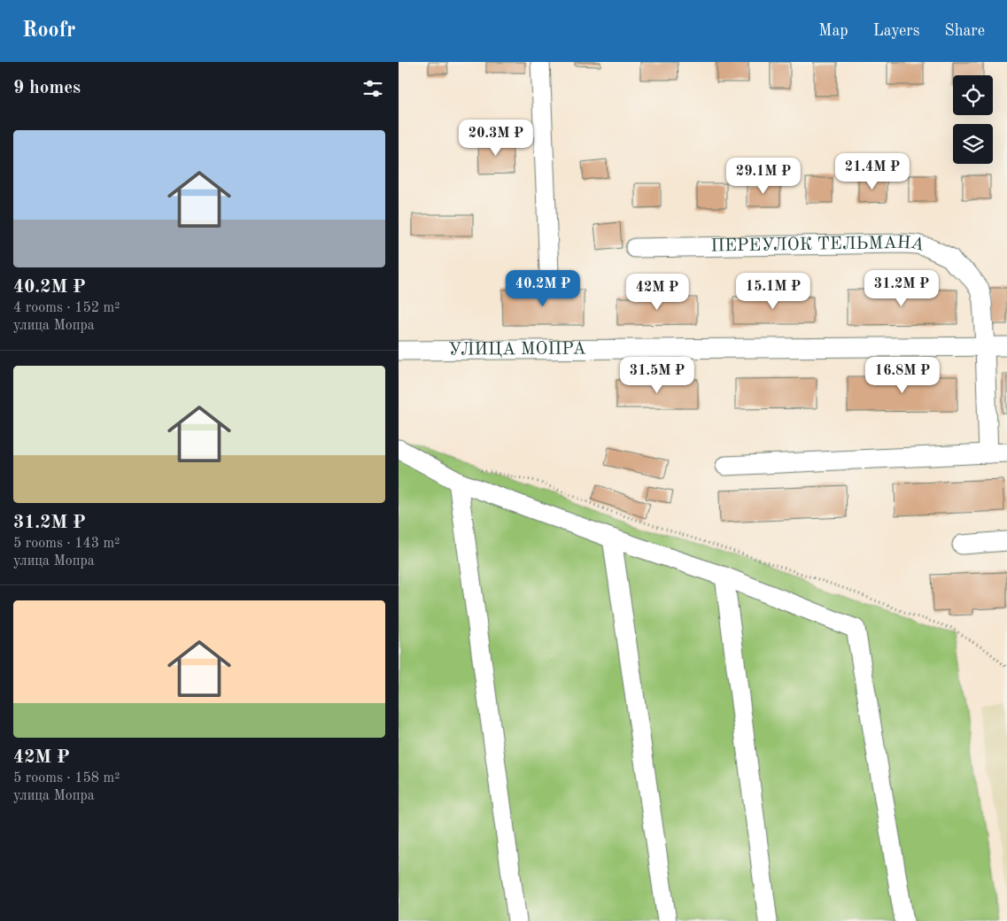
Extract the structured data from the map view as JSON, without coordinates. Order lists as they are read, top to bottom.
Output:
{
  "streets": {
    "street": ["ПЕРЕУЛОК ТЕЛЬМАНА", "УЛИЦА МОПРА"]
  },
  "crossings": [
    ["ПЕРЕУЛОК ТЕЛЬМАНА", "УЛИЦА МОПРА"]
  ],
  "page": {
    "header": "Roofr",
    "nav": ["Map", "Layers", "Share"],
    "heading": "9 homes",
    "list": [
      {
        "name": "40.2M ₽",
        "note": "4 rooms · 152 m² · улица Мопра"
      },
      {
        "name": "31.2M ₽",
        "note": "5 rooms · 143 m² · улица Мопра"
      },
      {
        "name": "42M ₽",
        "note": "5 rooms · 158 m² · улица Мопра"
      }
    ],
    "price": [
      "20.3M ₽",
      "21.4M ₽",
      "29.1M ₽",
      "40.2M ₽",
      "31.2M ₽",
      "15.1M ₽",
      "42M ₽",
      "31.5M ₽",
      "16.8M ₽"
    ]
  }
}
